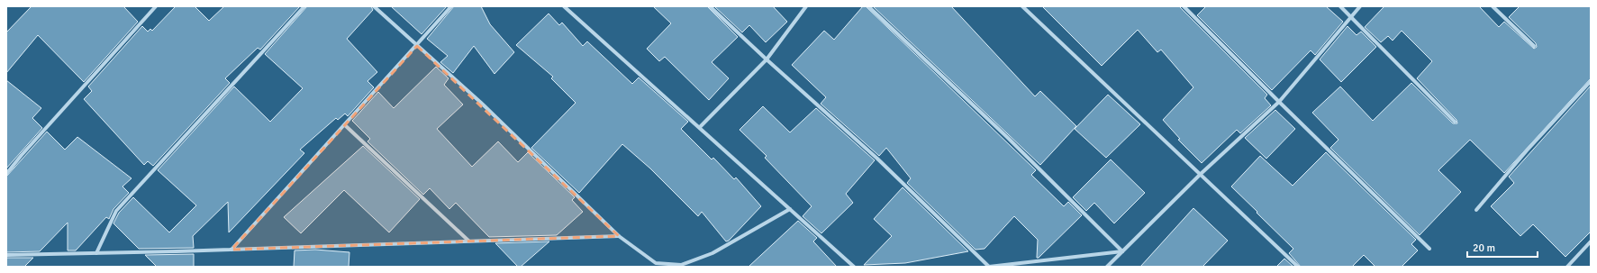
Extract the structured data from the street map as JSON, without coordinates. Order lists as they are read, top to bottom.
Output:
{
  "scale_bar": "20 m"
}
